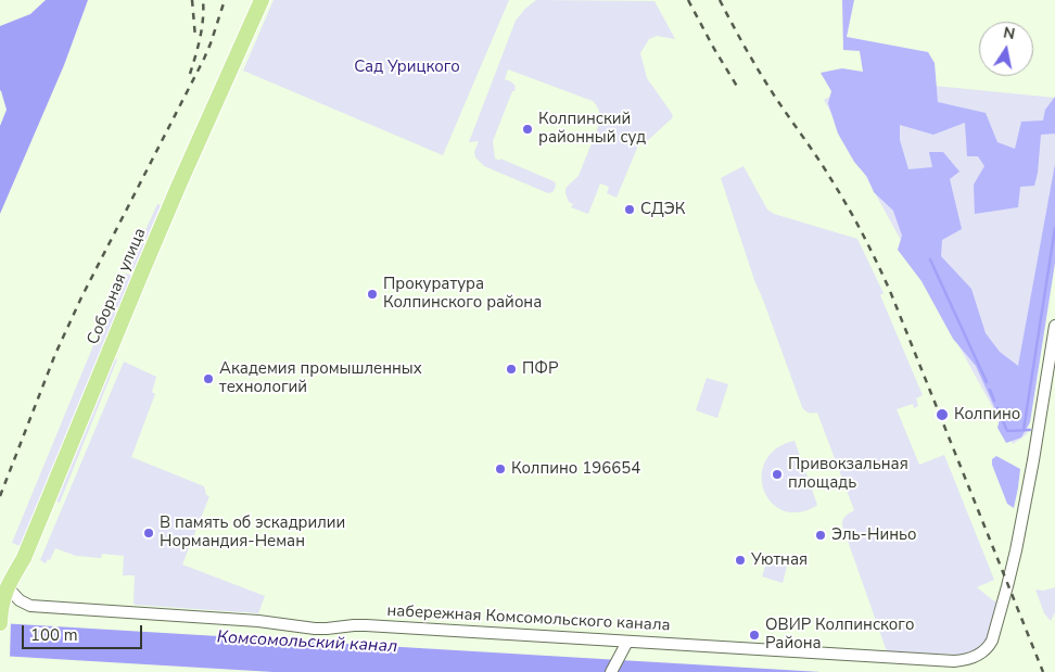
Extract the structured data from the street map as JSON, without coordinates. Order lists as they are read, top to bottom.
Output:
{
  "streets": {
    "main road": ["Соборная улица"],
    "street": ["набережная Комсомольского канала"]
  },
  "crossings": [
    ["Соборная улица", "набережная Комсомольского канала"]
  ],
  "water": ["Комсомольский канал"],
  "parks": ["Сад Урицкого"],
  "places": [
    "Колпинский районный суд",
    "СДЭК",
    "Прокуратура Колпинского района",
    "ПФР",
    "Академия промышленных технологий",
    "Колпино",
    "Колпино 196654",
    "Привокзальная площадь",
    "В память об эскадрилии Нормандия-Неман",
    "Эль-Ниньо",
    "Уютная",
    "ОВИР Колпинского Района"
  ],
  "scale_bar": "100 m",
  "north": "top"
}
